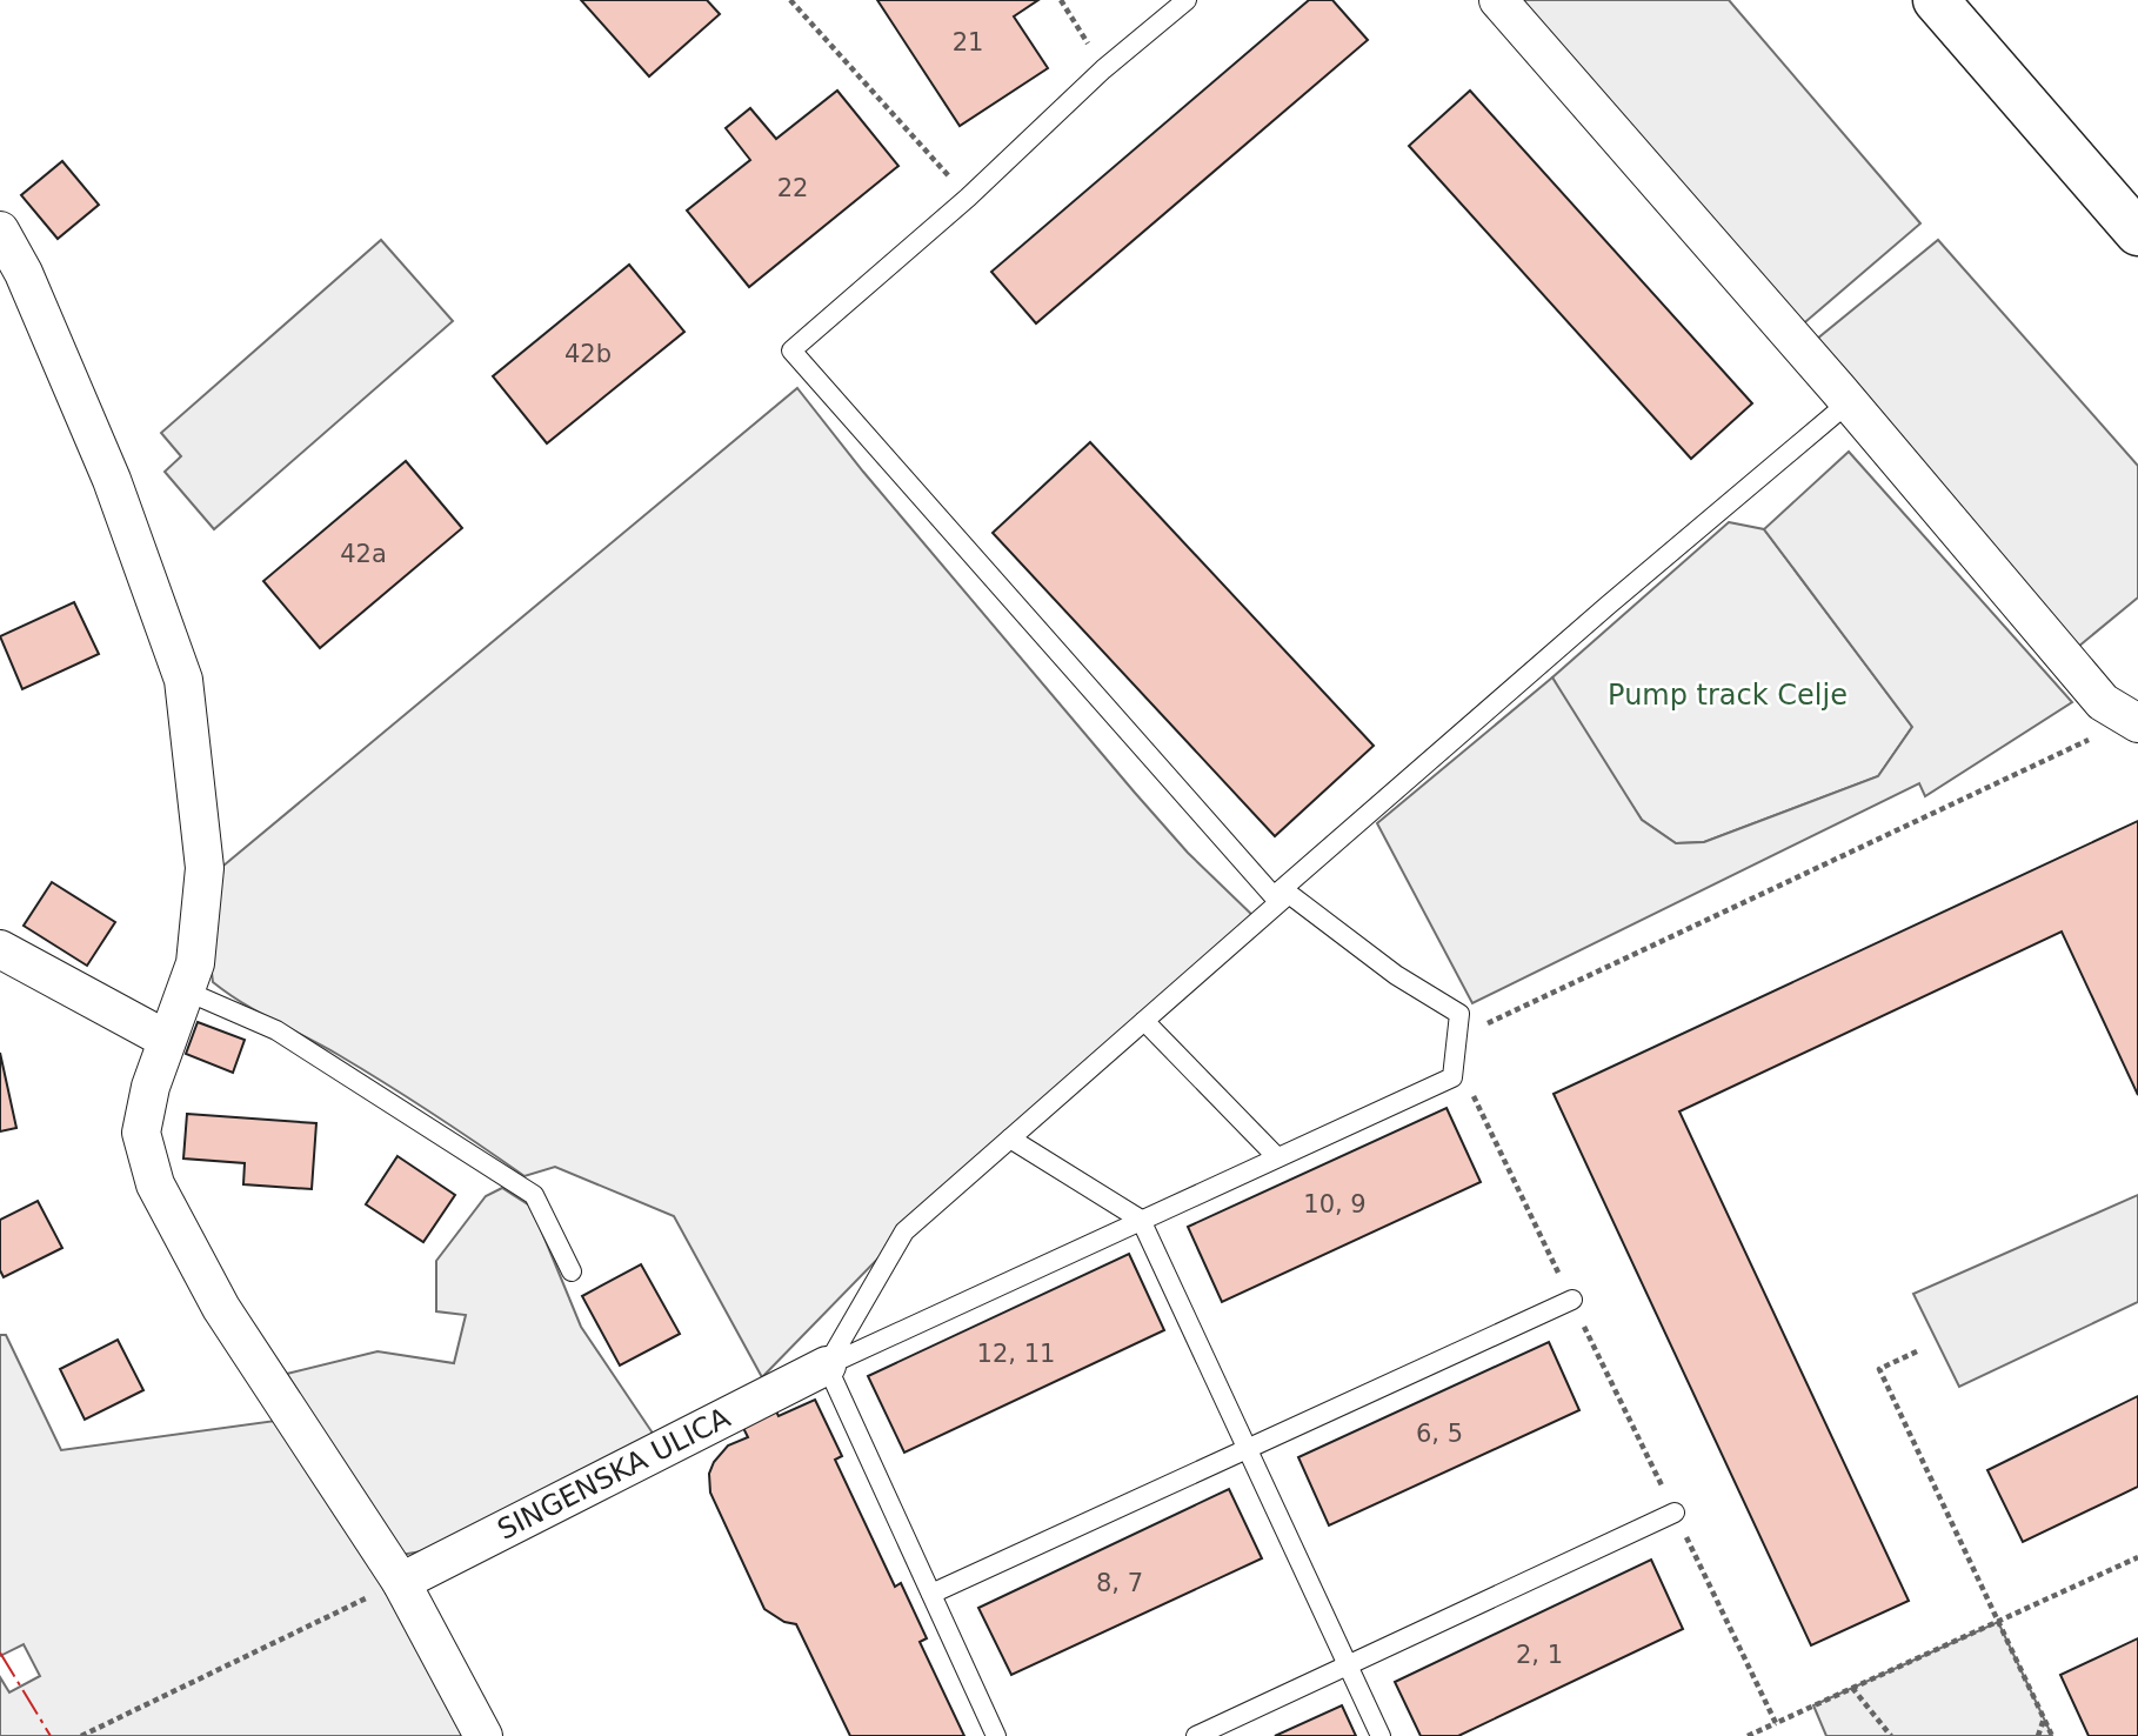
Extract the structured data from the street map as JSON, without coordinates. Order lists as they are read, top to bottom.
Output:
{
  "streets": {
    "street": ["SINGENSKA ULICA"]
  },
  "parks": ["Pump track Celje"],
  "house_numbers": [
    "21",
    "22",
    "42b",
    "42a",
    "10, 9",
    "12, 11",
    "6, 5",
    "8, 7",
    "2, 1"
  ]
}
